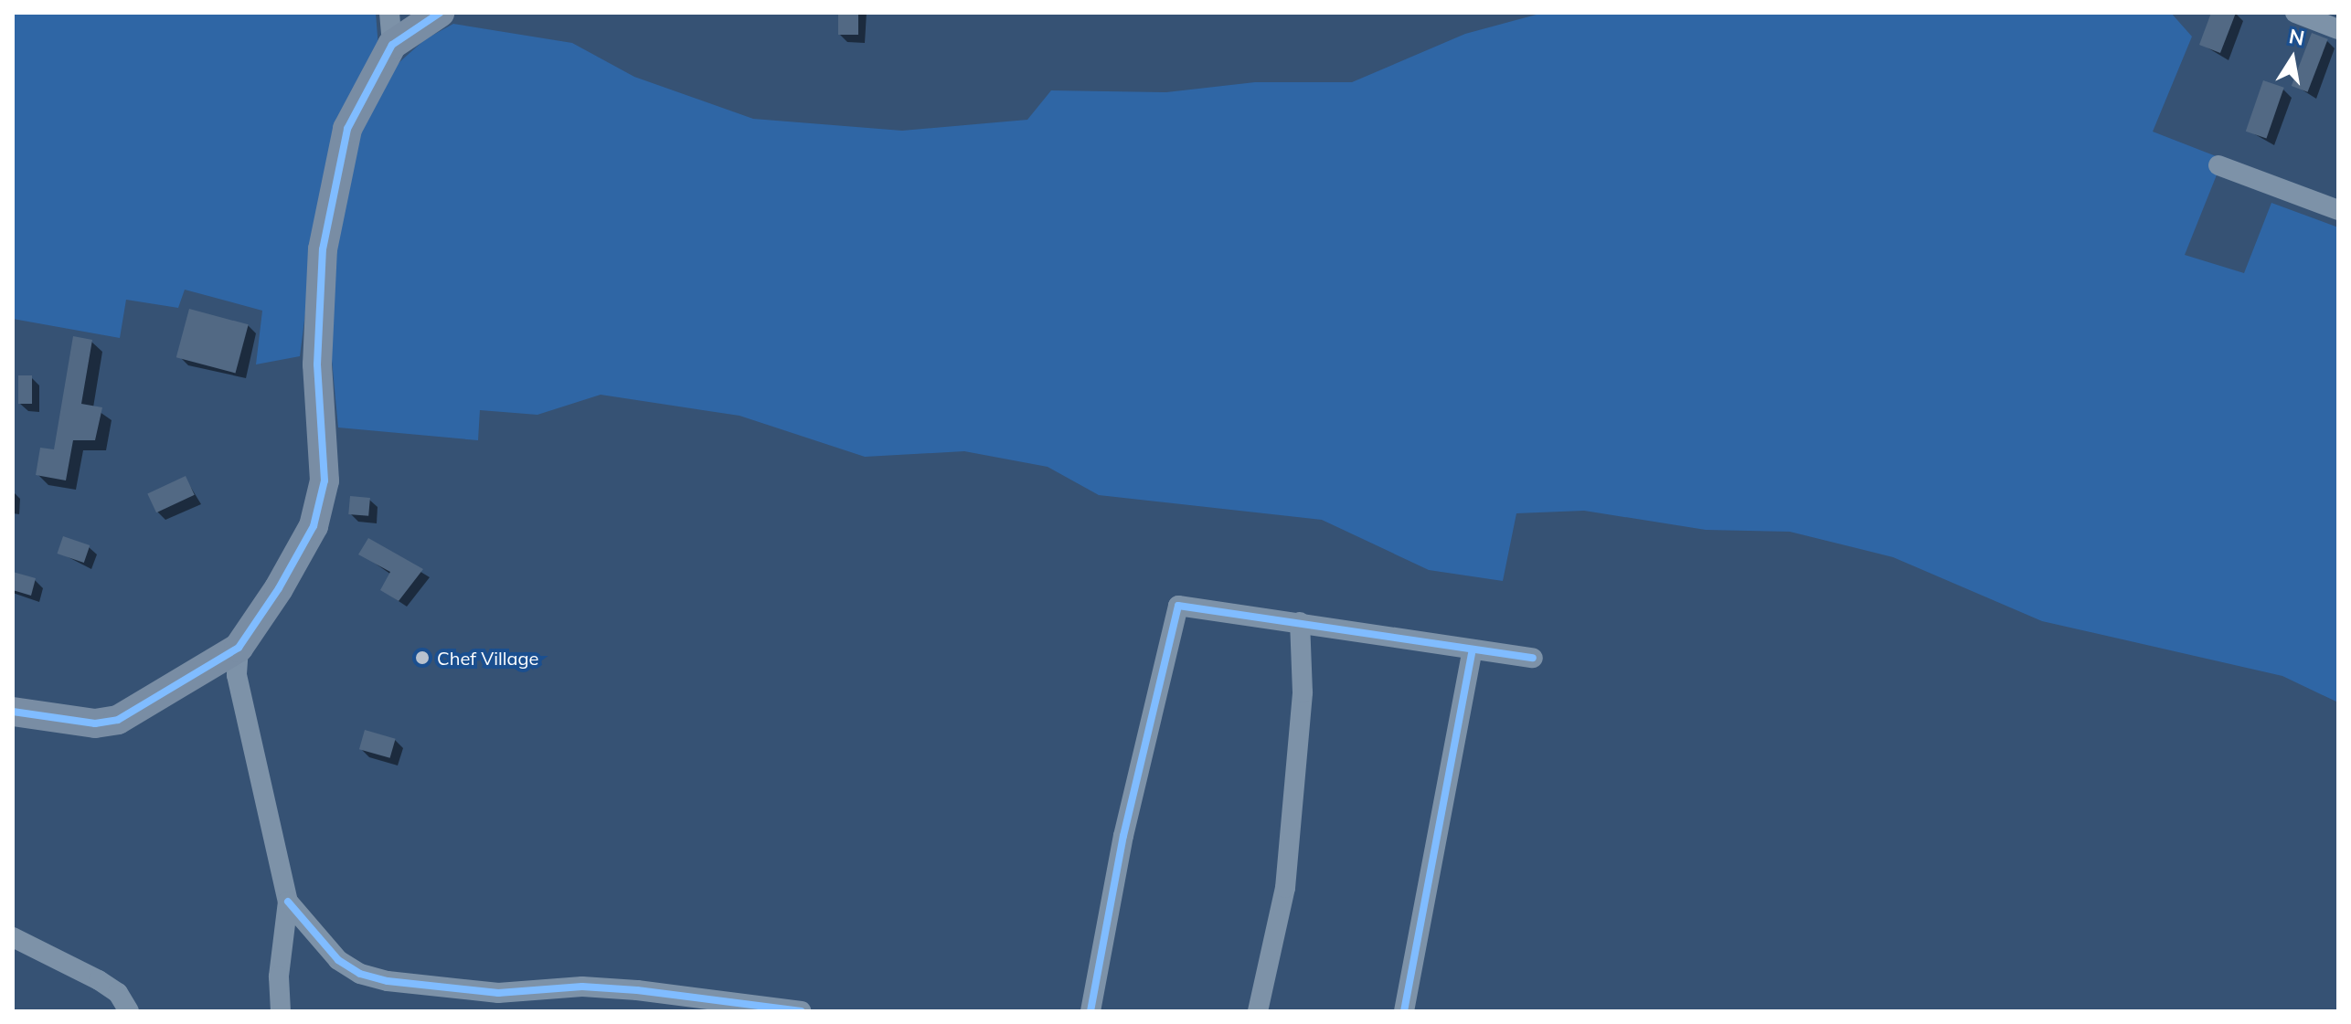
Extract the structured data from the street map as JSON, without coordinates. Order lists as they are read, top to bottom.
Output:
{
  "places": ["Chef Village"],
  "north": "top"
}
